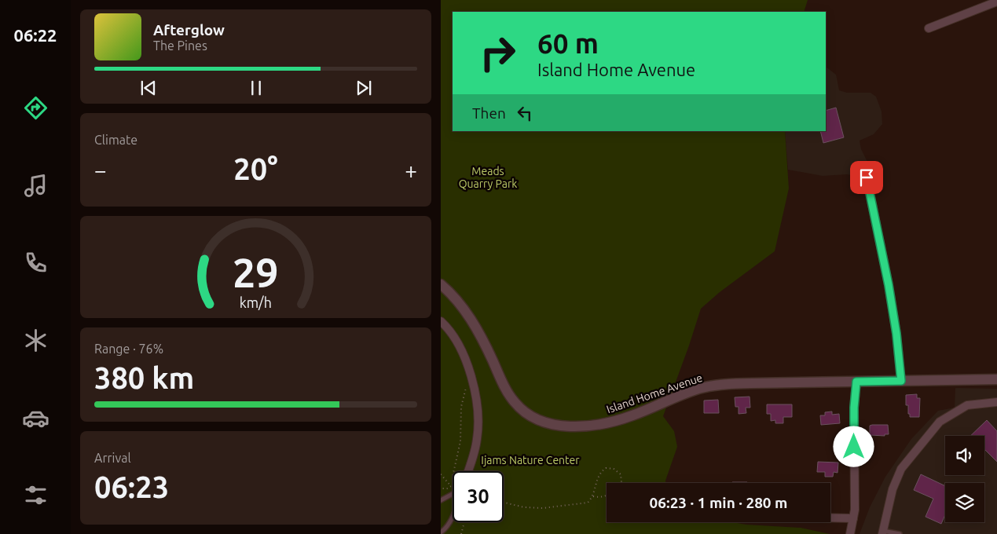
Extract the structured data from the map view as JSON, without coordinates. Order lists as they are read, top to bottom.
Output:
{
  "streets": {
    "street": ["Island Home Avenue"]
  },
  "parks": ["Meads Quarry Park", "Ijams Nature Center"],
  "page": {
    "tabs": "06:22",
    "turn": ["60 m", "Island Home Avenue"],
    "song": ["Afterglow", "The Pines"],
    "then": "Then",
    "tile": [
      "Climate",
      ["Range · 76%", "380 km"],
      ["Arrival", "06:23"]
    ],
    "heat": ["−", "20°", "+"],
    "limit": "30",
    "trip": "06:23 · 1 min · 280 m",
    "gauge": ["29", "km/h"]
  }
}
